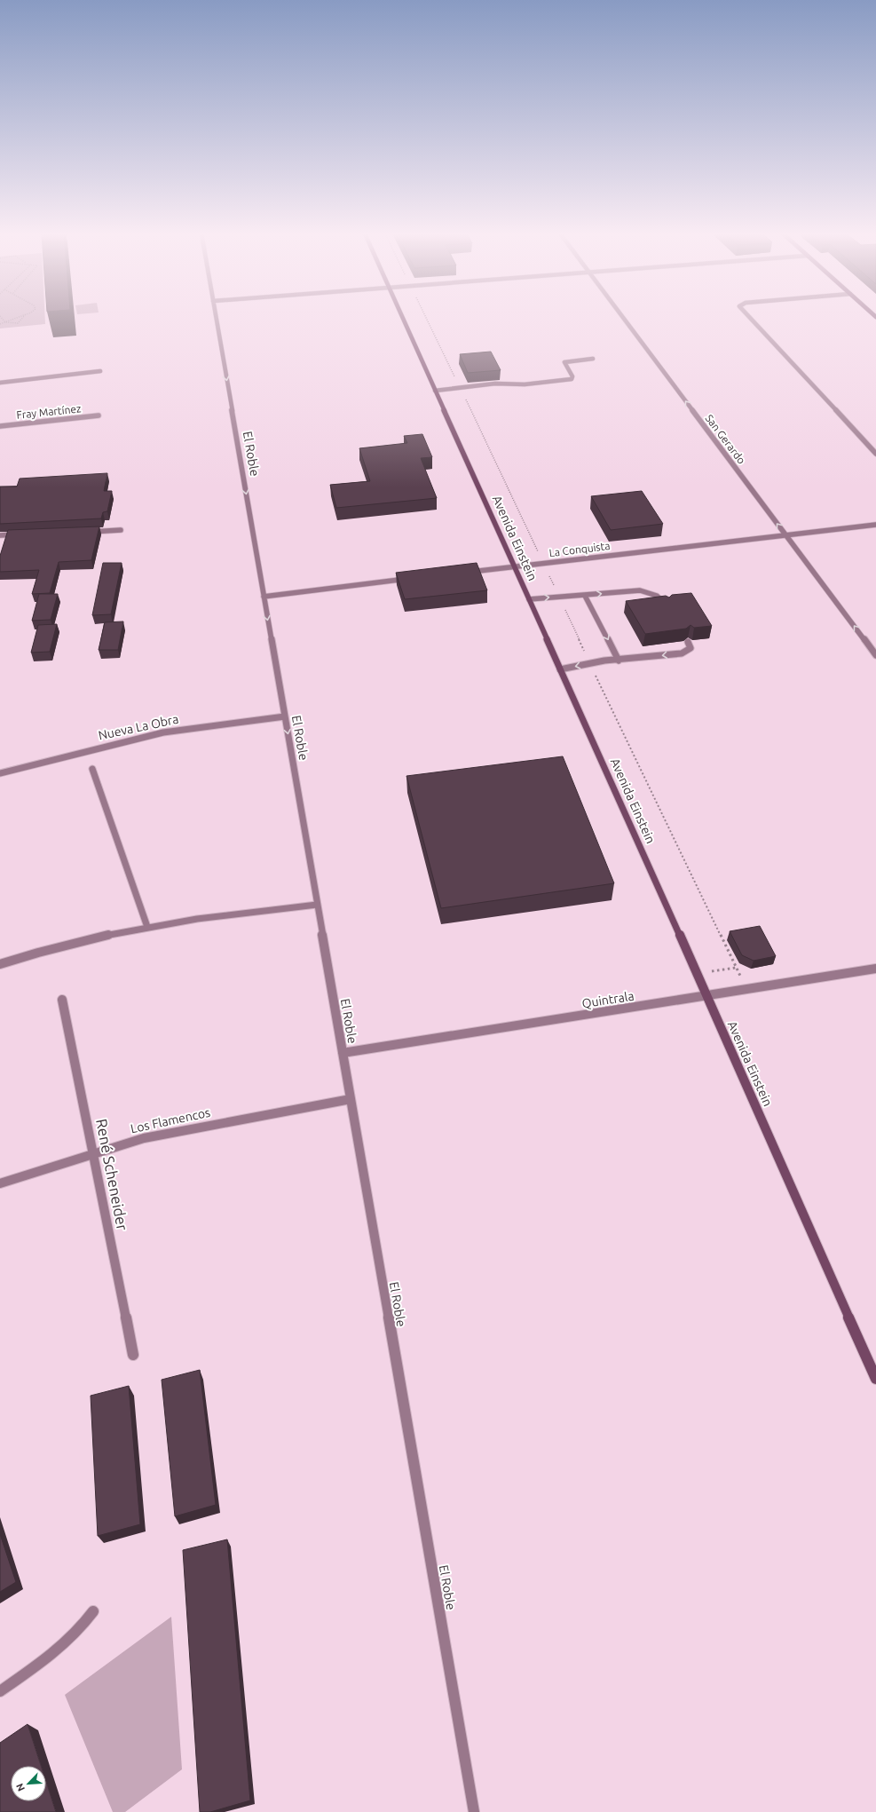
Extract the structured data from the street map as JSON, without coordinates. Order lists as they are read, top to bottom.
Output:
{
  "streets": {
    "main road": ["Avenida Einstein"],
    "street": [
      "Fray Martínez",
      "San Gerardo",
      "El Roble",
      "La Conquista",
      "Nueva La Obra",
      "Quintrala",
      "Los Flamencos",
      "René Scheneider"
    ]
  },
  "crossings": [
    ["San Gerardo", "La Conquista"],
    ["El Roble", "Nueva La Obra"],
    ["El Roble", "Quintrala"],
    ["El Roble", "Los Flamencos"],
    ["Avenida Einstein", "La Conquista"],
    ["Avenida Einstein", "Quintrala"],
    ["Los Flamencos", "René Scheneider"]
  ],
  "one_way": ["San Gerardo", "El Roble"],
  "north": "bottom left"
}
